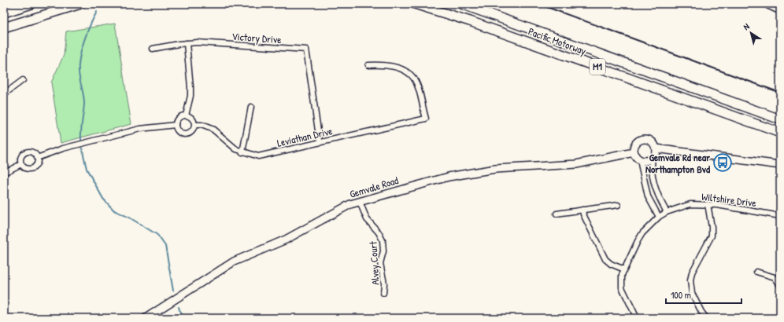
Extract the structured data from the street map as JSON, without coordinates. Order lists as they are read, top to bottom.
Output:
{
  "streets": {
    "highway": ["Pacific Motorway", "M1"],
    "main road": ["Gemvale Road"],
    "street": [
      "Victory Drive",
      "Leviathan Drive",
      "Wiltshire Drive",
      "Alvey Court"
    ]
  },
  "crossings": [
    ["Victory Drive", "Leviathan Drive"],
    ["Gemvale Road", "Alvey Court"]
  ],
  "places": {
    "bus stop": ["Gemvale Rd near Northampton Bvd"]
  },
  "scale_bar": "100 m",
  "north": "top left"
}
